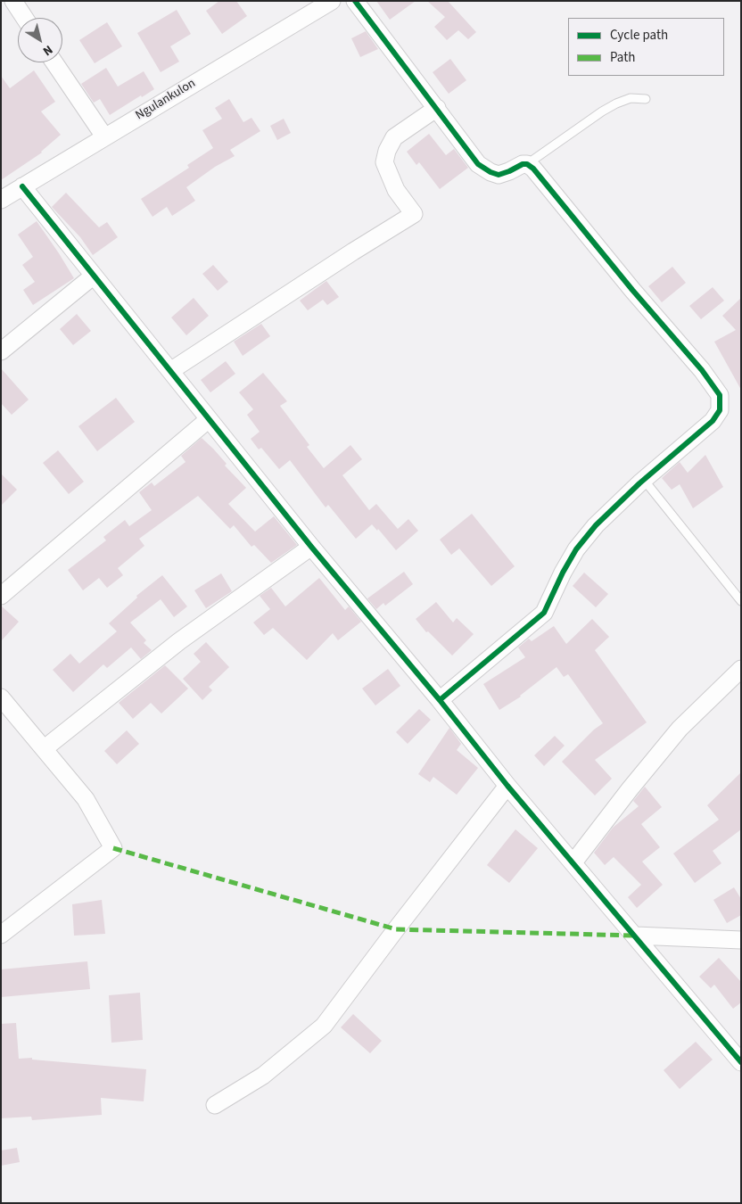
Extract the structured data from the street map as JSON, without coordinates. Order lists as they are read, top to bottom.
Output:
{
  "streets": {
    "street": ["Ngulankulon"]
  },
  "legend": ["Cycle path", "Path"],
  "north": "bottom right"
}
